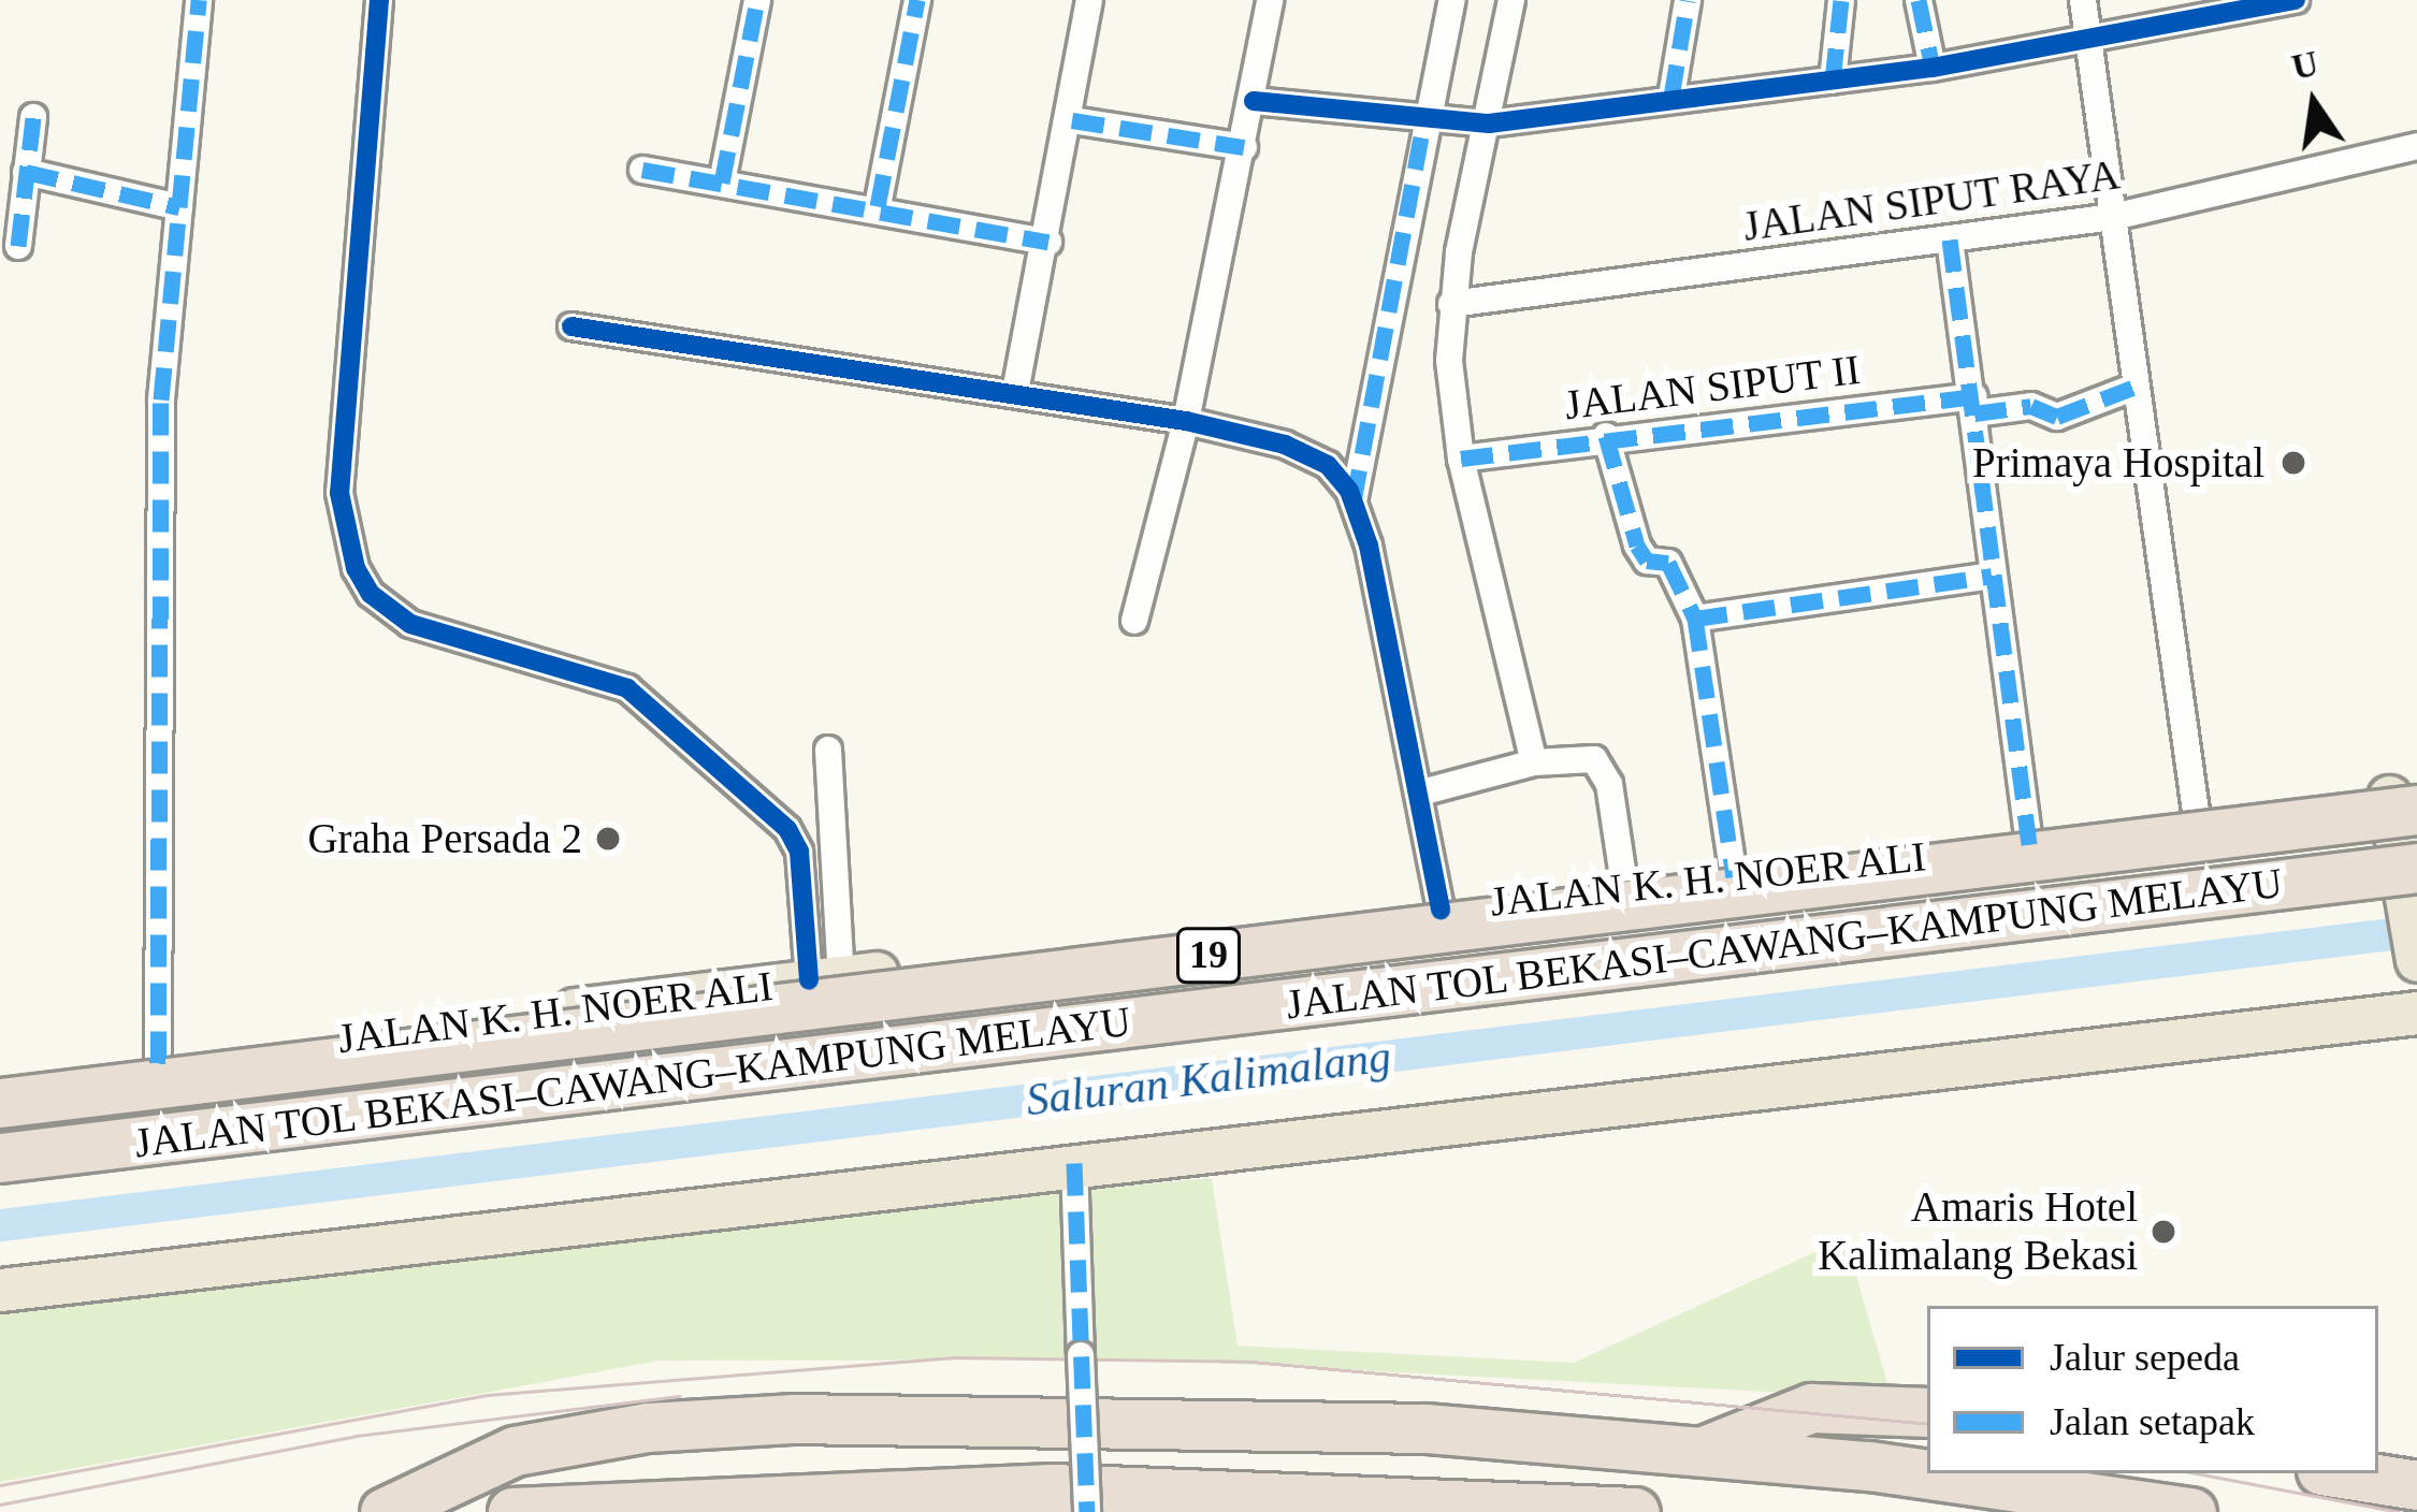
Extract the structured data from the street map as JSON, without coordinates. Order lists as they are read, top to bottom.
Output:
{
  "streets": {
    "highway": ["JALAN TOL BEKASI–CAWANG–KAMPUNG MELAYU", "19"],
    "main road": ["JALAN K. H. NOER ALI"],
    "street": ["JALAN SIPUT RAYA", "JALAN SIPUT II"]
  },
  "crossings": [
    ["JALAN K. H. NOER ALI", "JALAN TOL BEKASI–CAWANG–KAMPUNG MELAYU"]
  ],
  "water": ["Saluran Kalimalang"],
  "places": ["Primaya Hospital", "Graha Persada 2", "Amaris Hotel Kalimalang Bekasi"],
  "legend": ["Jalur sepeda", "Jalan setapak"],
  "north": "top"
}
